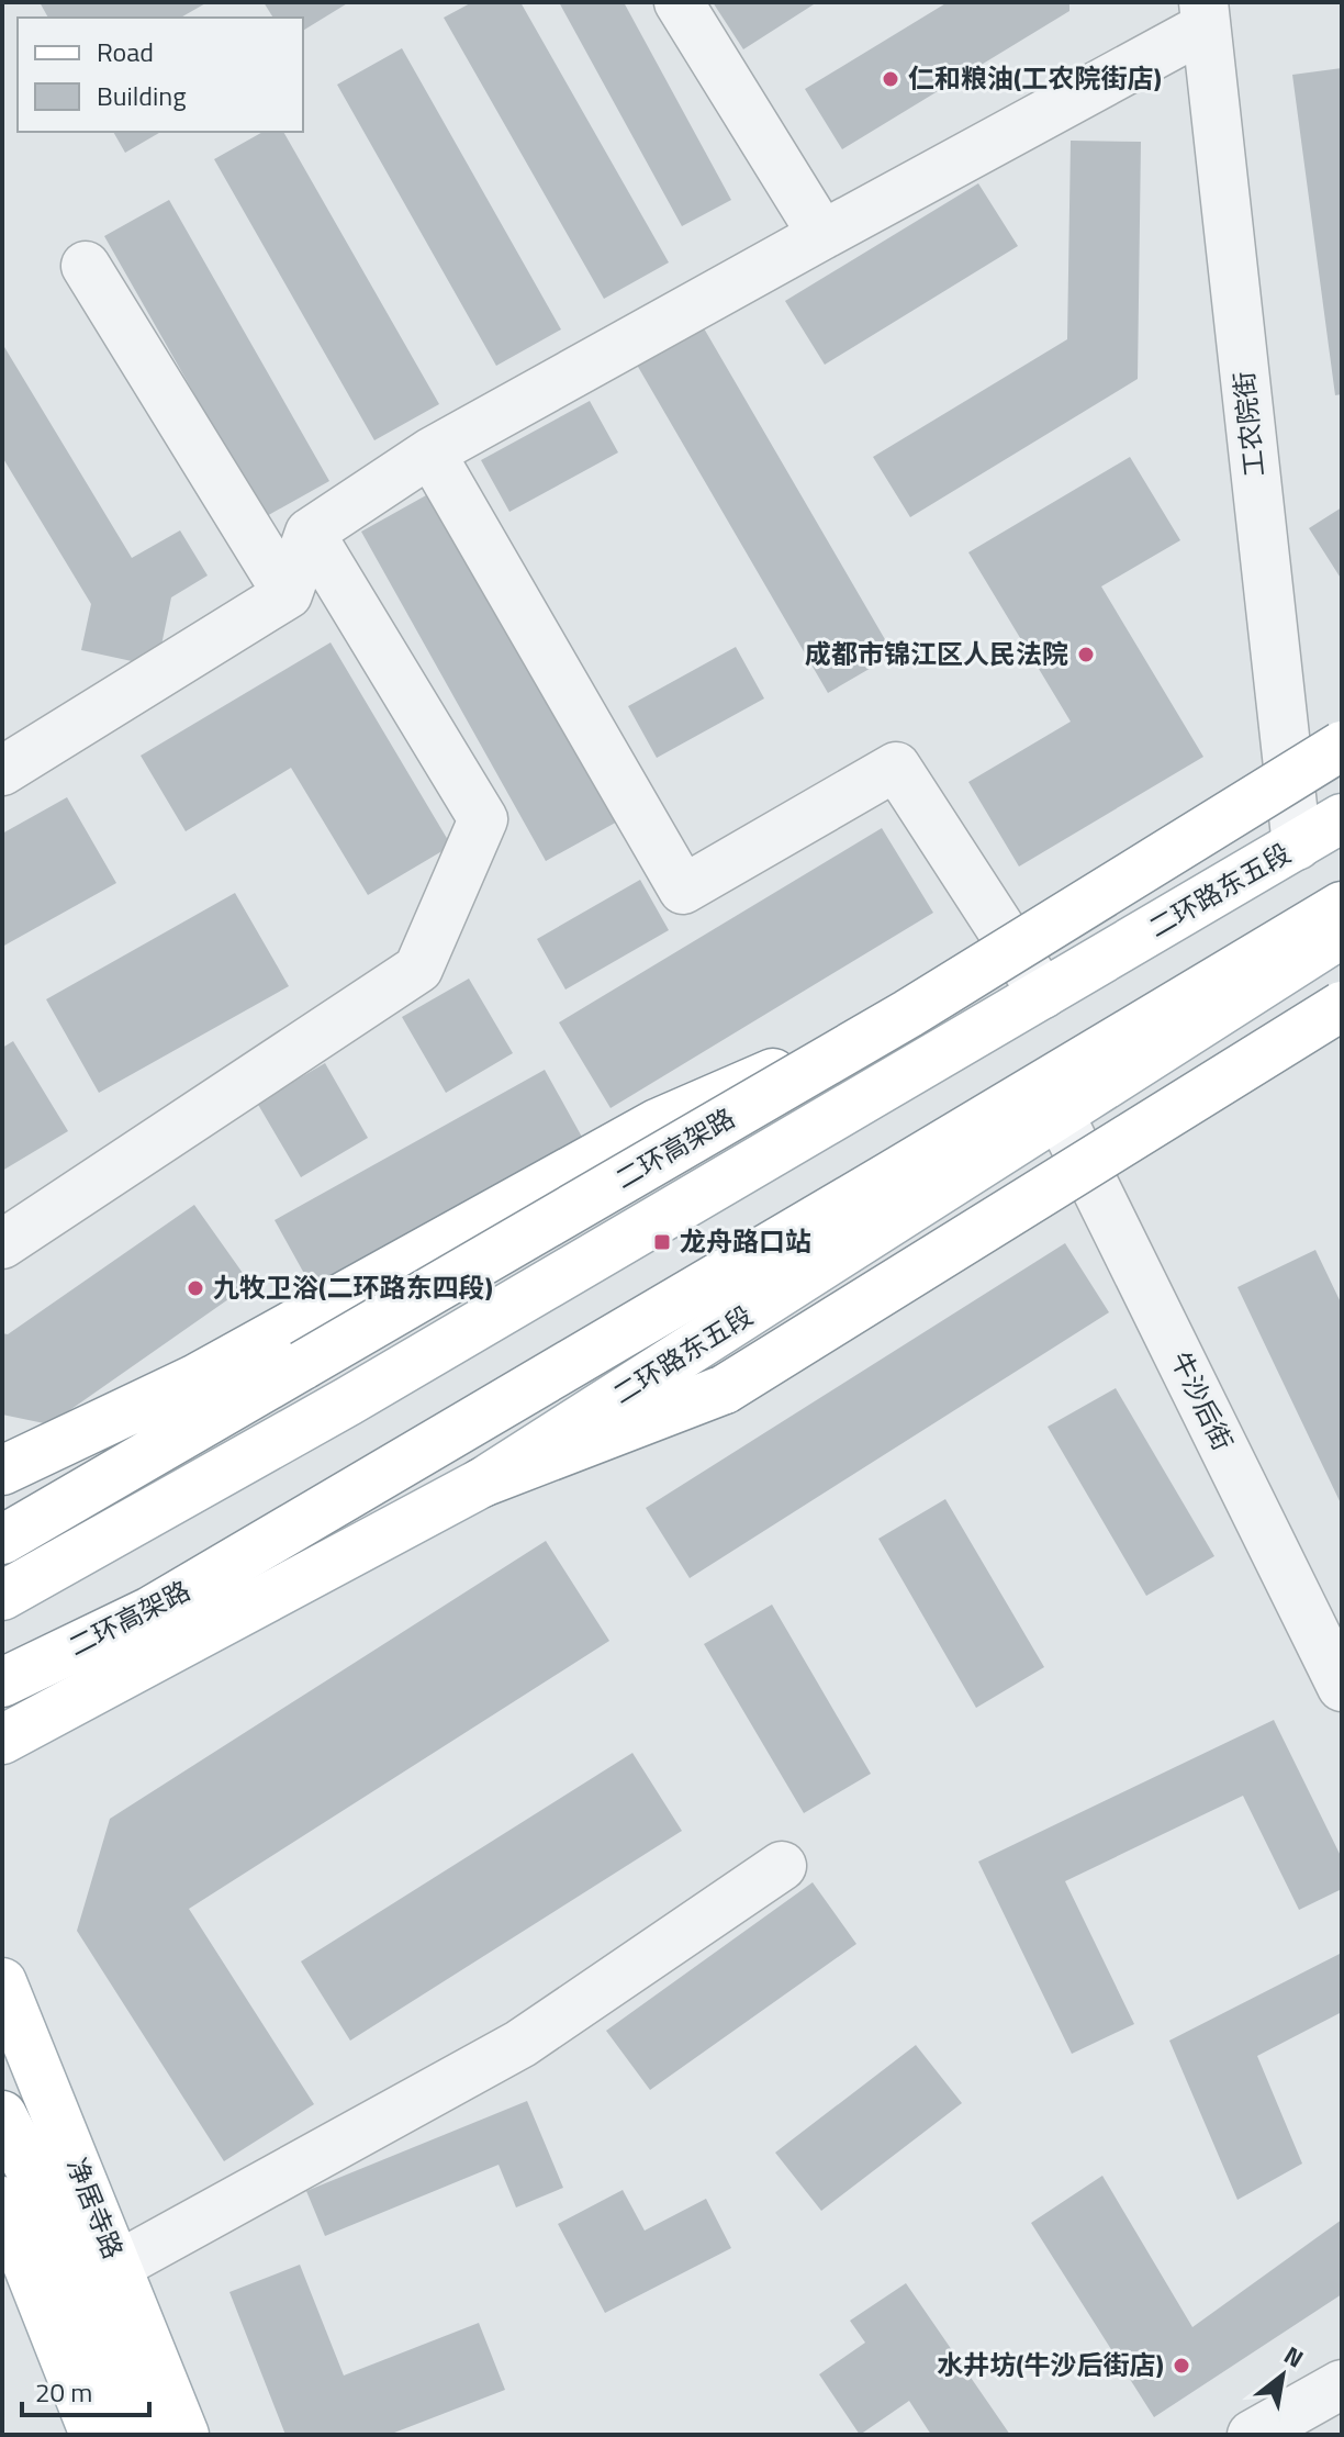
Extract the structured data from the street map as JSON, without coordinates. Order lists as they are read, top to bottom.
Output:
{
  "streets": {
    "main road": ["二环路东五段", "二环高架路", "净居寺路"],
    "street": ["工农院街", "牛沙后街"]
  },
  "crossings": [
    ["工农院街", "二环路东五段"],
    ["二环路东五段", "牛沙后街"]
  ],
  "places": {
    "other": [
      "仁和粮油(工农院街店)",
      "成都市锦江区人民法院",
      "九牧卫浴(二环路东四段)",
      "水井坊(牛沙后街店)"
    ],
    "transit": ["龙舟路口站"]
  },
  "legend": ["Road", "Building"],
  "scale_bar": "20 m",
  "north": "top right"
}
